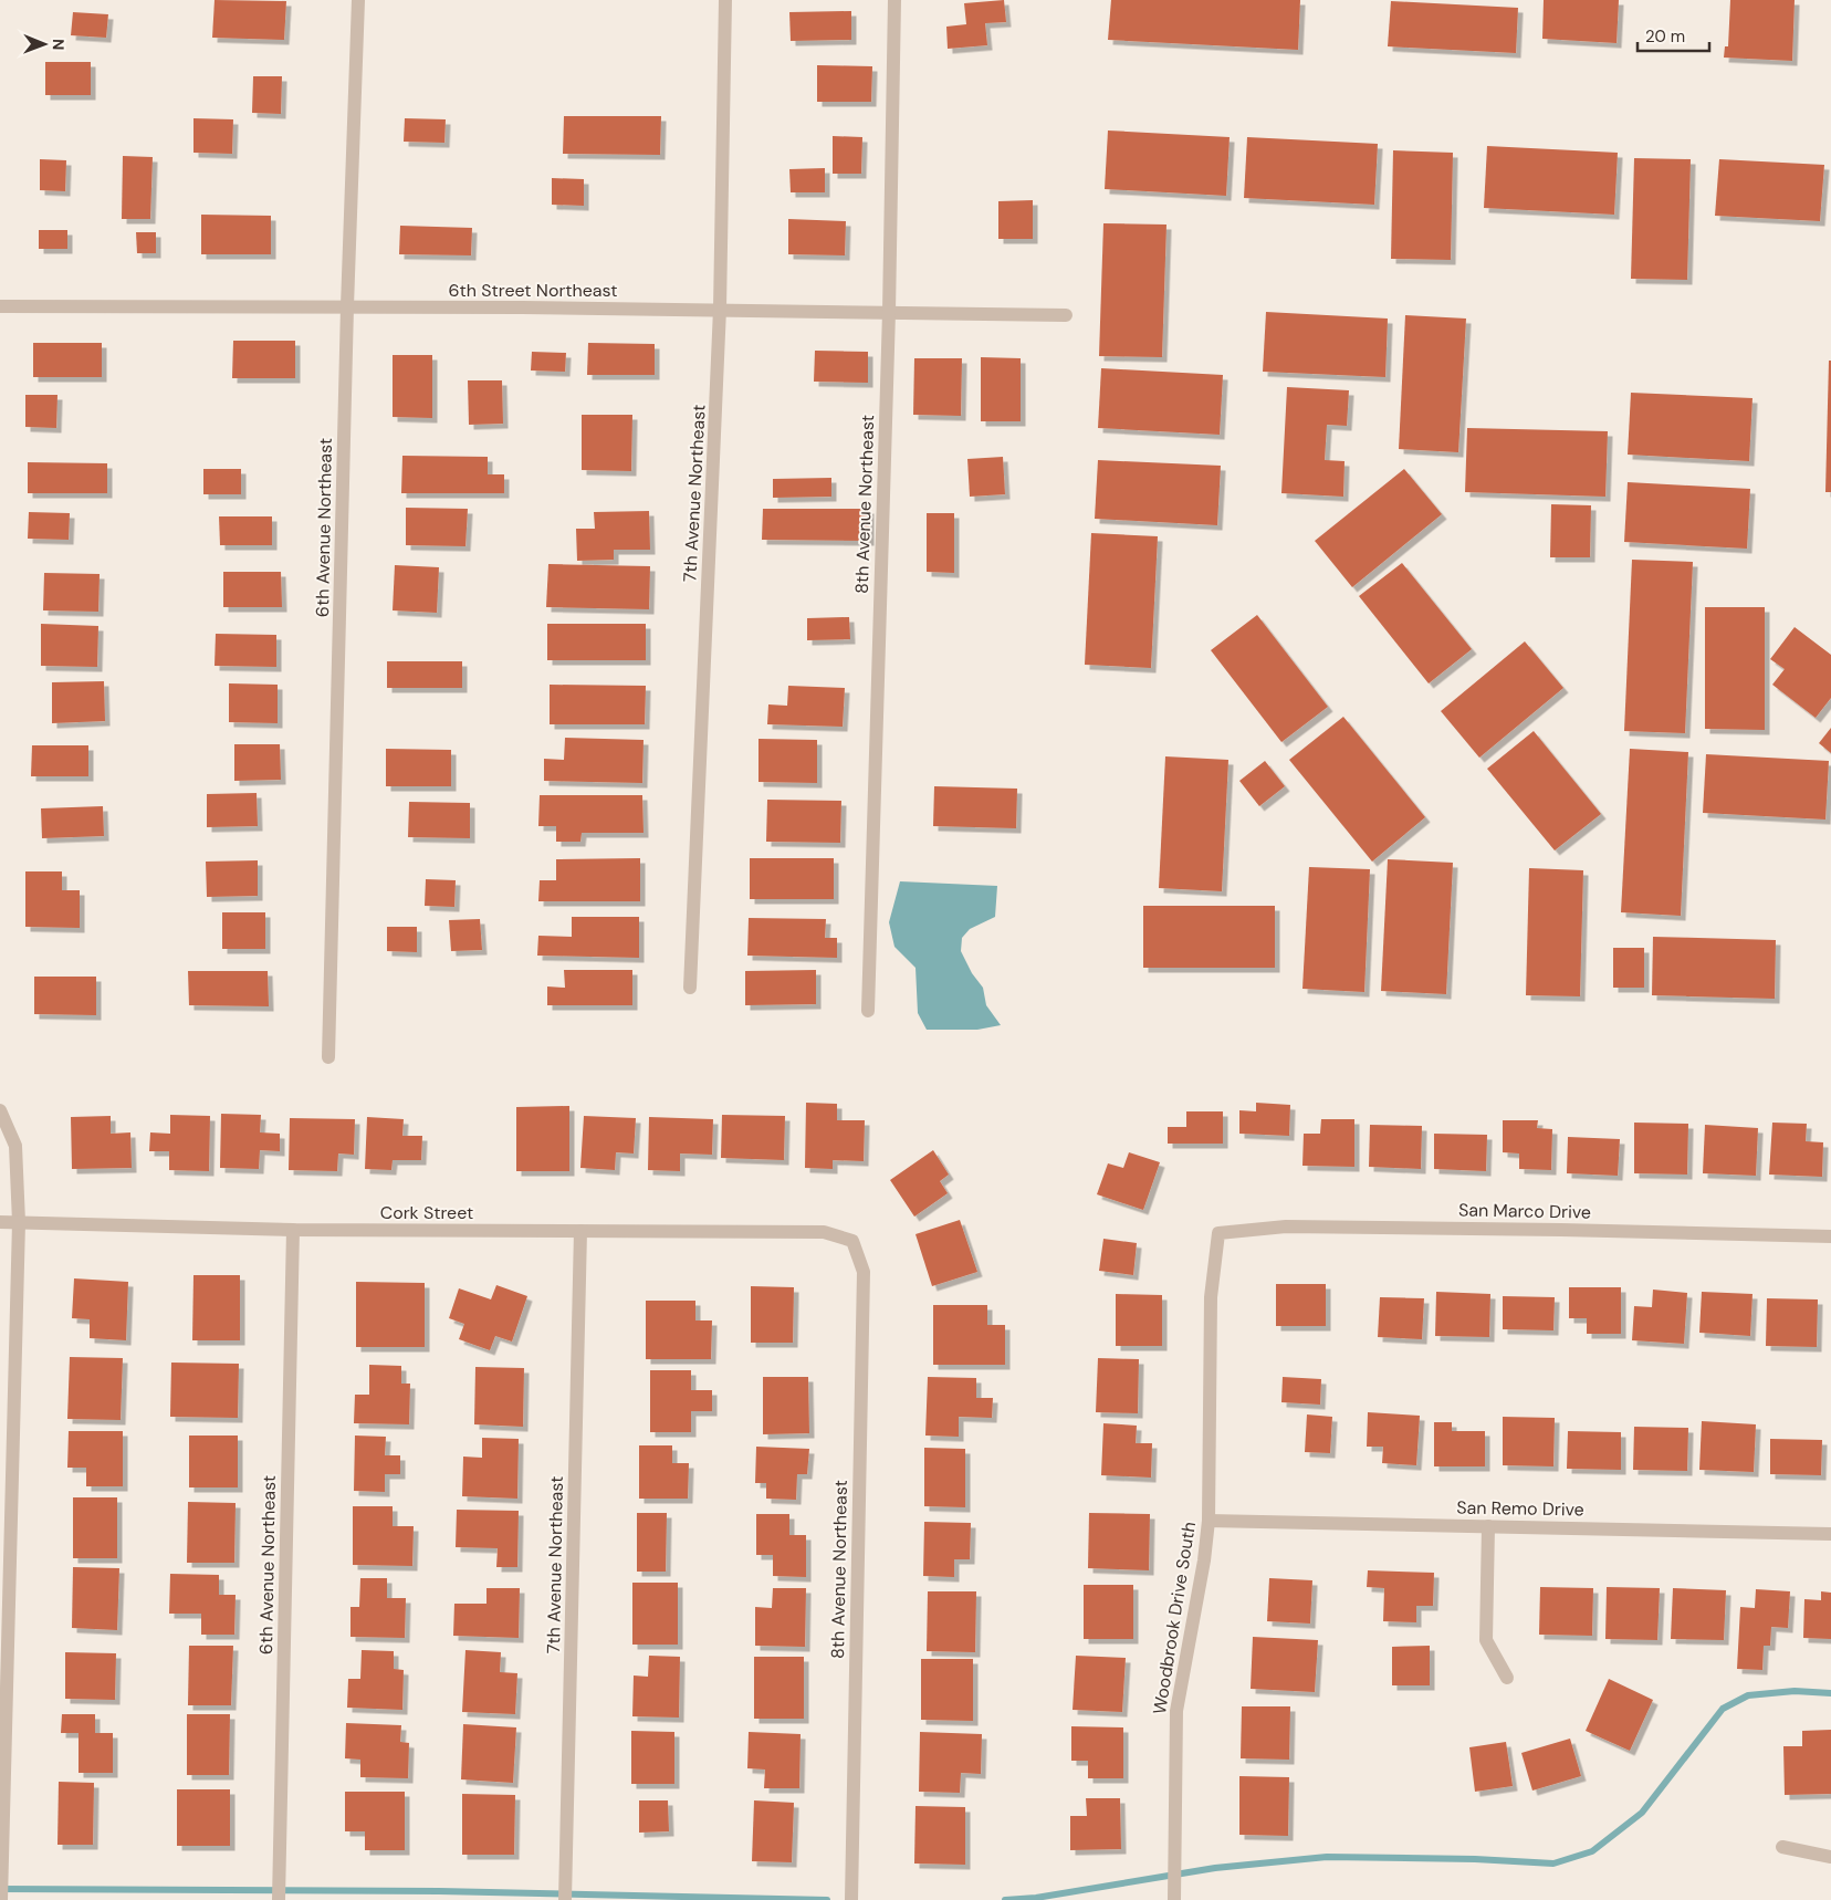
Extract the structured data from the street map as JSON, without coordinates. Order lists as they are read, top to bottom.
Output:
{
  "streets": {
    "street": [
      "6th Street Northeast",
      "7th Avenue Northeast",
      "8th Avenue Northeast",
      "6th Avenue Northeast",
      "San Marco Drive",
      "Cork Street",
      "San Remo Drive",
      "Woodbrook Drive South"
    ]
  },
  "crossings": [
    ["6th Street Northeast", "7th Avenue Northeast"],
    ["6th Street Northeast", "8th Avenue Northeast"],
    ["6th Street Northeast", "6th Avenue Northeast"],
    ["7th Avenue Northeast", "Cork Street"],
    ["8th Avenue Northeast", "Cork Street"],
    ["6th Avenue Northeast", "Cork Street"],
    ["San Marco Drive", "Woodbrook Drive South"],
    ["San Remo Drive", "Woodbrook Drive South"]
  ],
  "scale_bar": "20 m",
  "north": "right"
}
